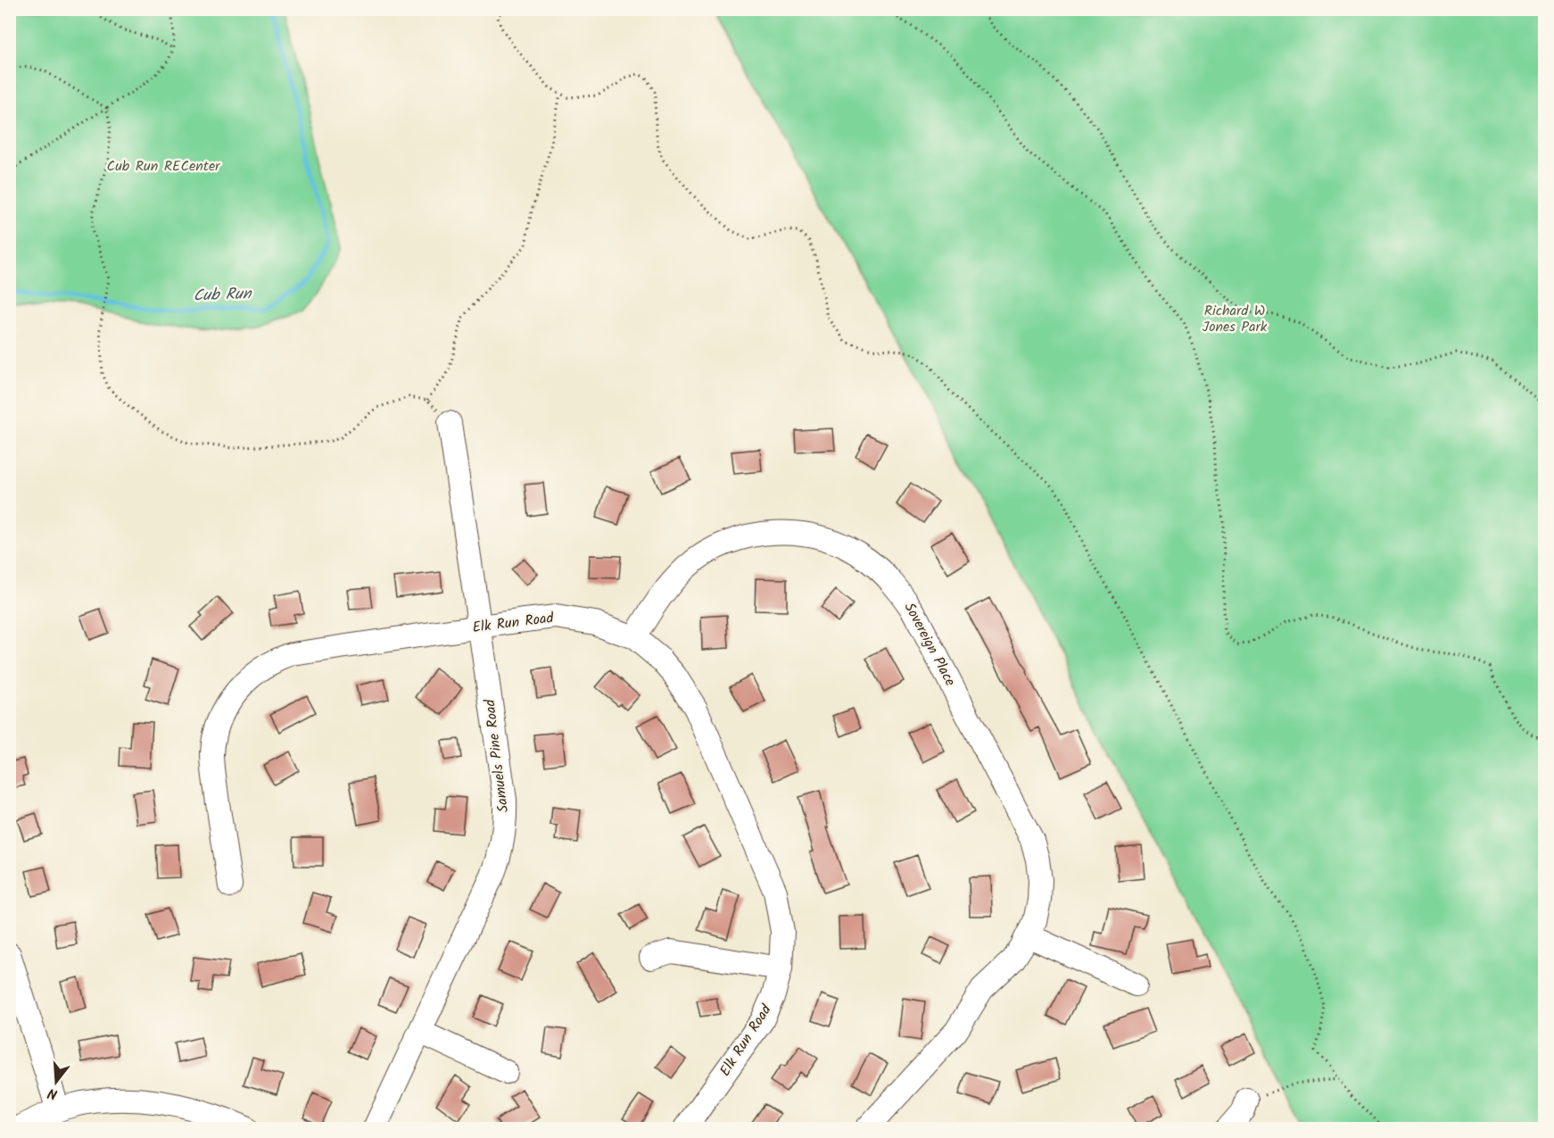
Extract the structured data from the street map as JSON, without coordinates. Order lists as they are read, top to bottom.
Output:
{
  "streets": {
    "street": ["Elk Run Road", "Sovereign Place", "Samuels Pine Road"]
  },
  "crossings": [
    ["Elk Run Road", "Sovereign Place"],
    ["Elk Run Road", "Samuels Pine Road"]
  ],
  "water": ["Cub Run"],
  "parks": ["Cub Run RECenter", "Richard W Jones Park"],
  "north": "bottom"
}
